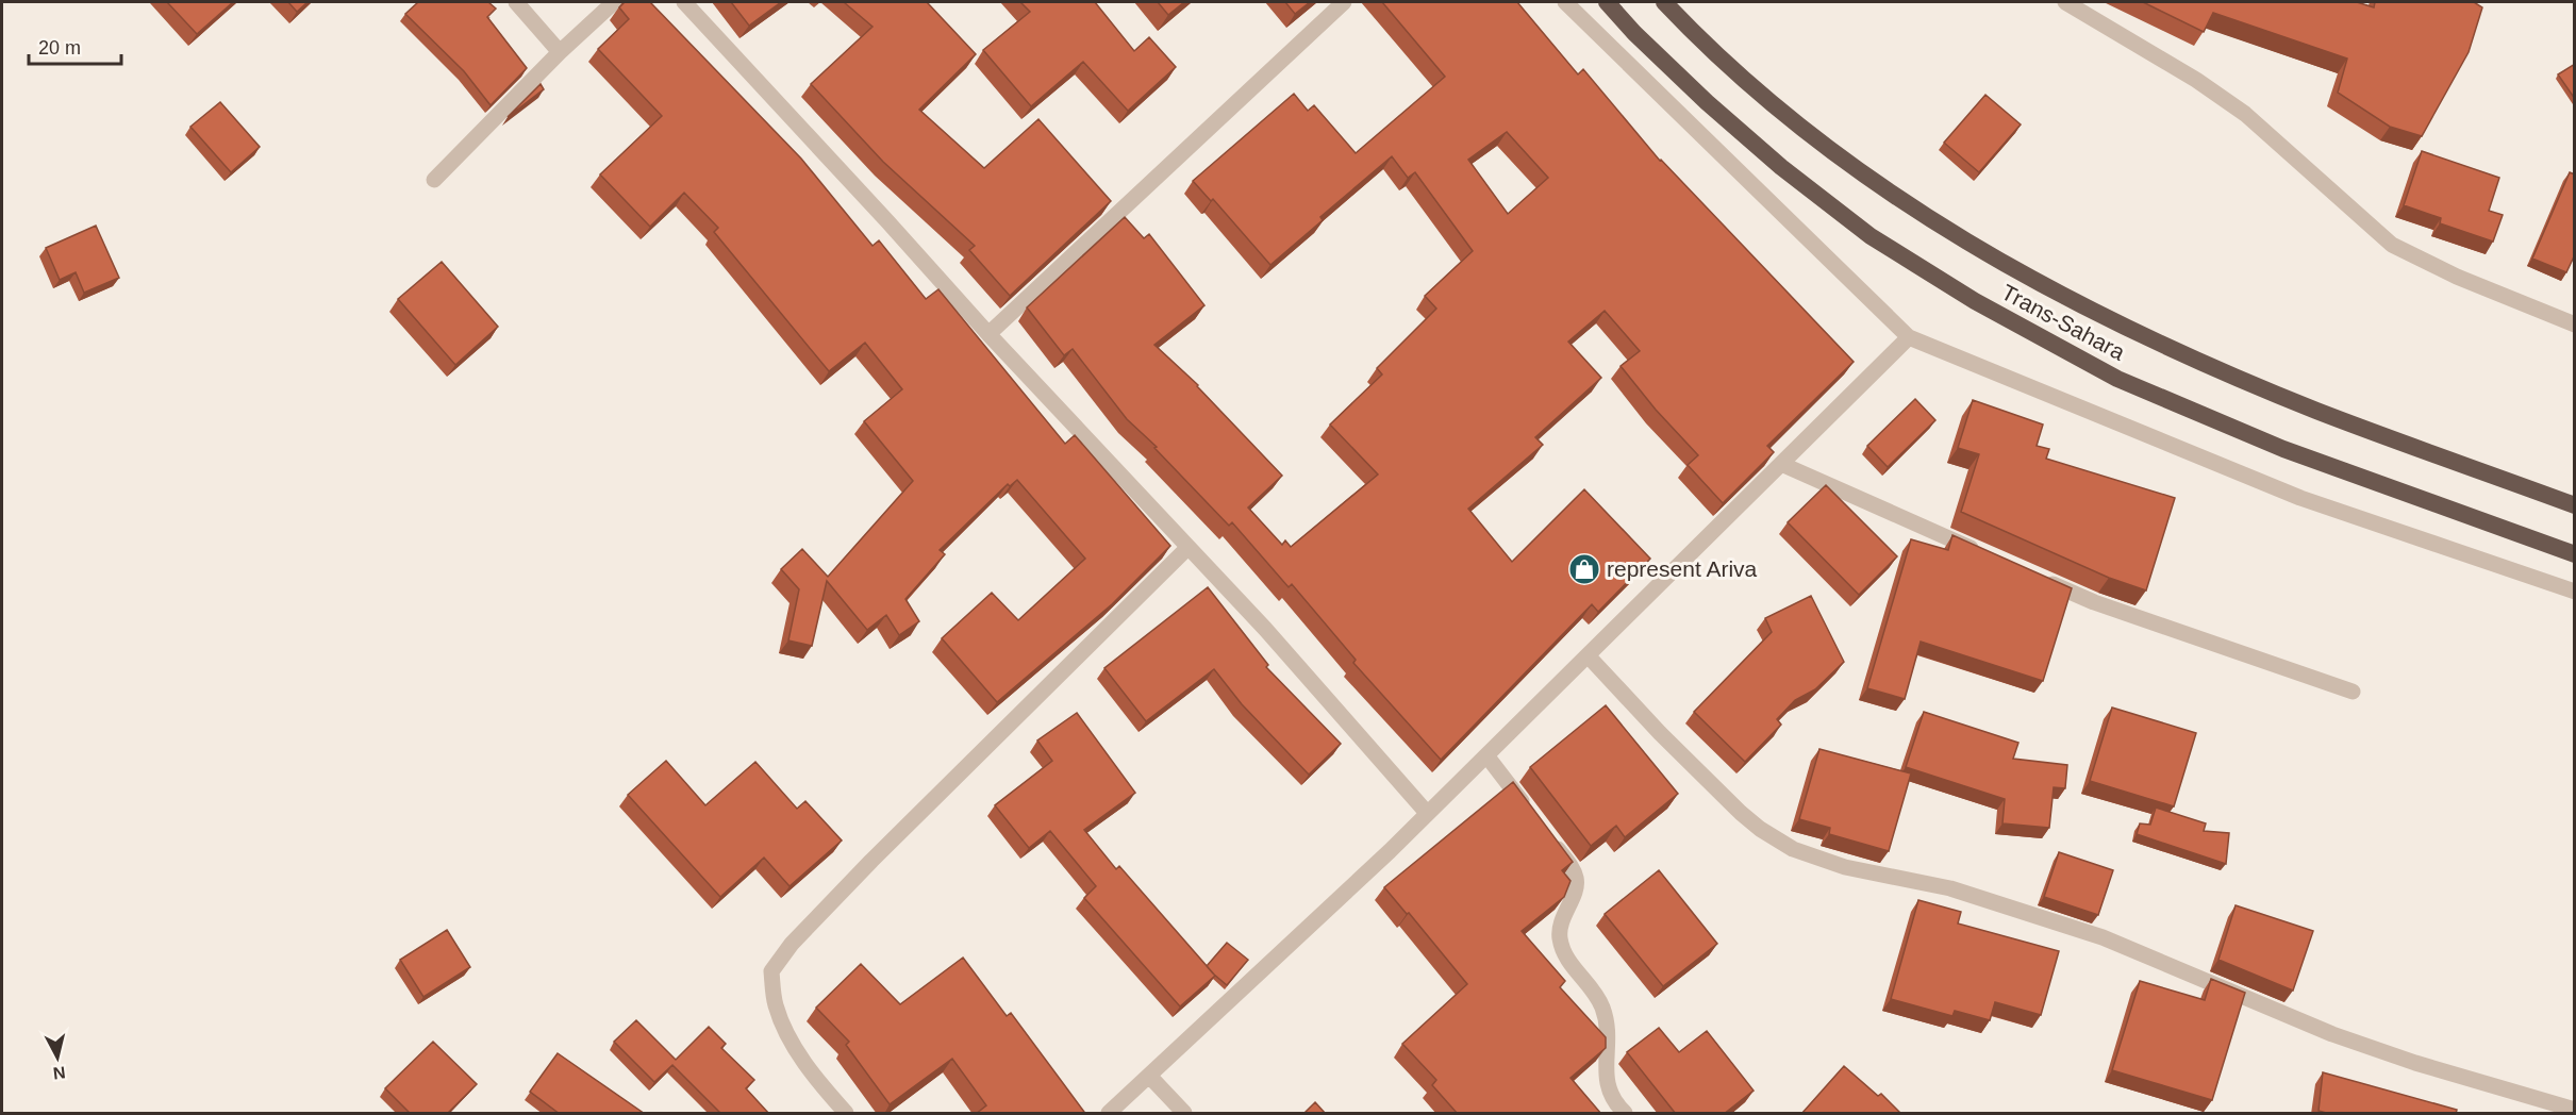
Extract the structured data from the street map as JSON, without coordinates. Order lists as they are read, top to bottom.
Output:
{
  "streets": {
    "highway": ["Trans-Sahara"]
  },
  "places": {
    "shop": ["represent Ariva"]
  },
  "scale_bar": "20 m",
  "north": "bottom"
}
